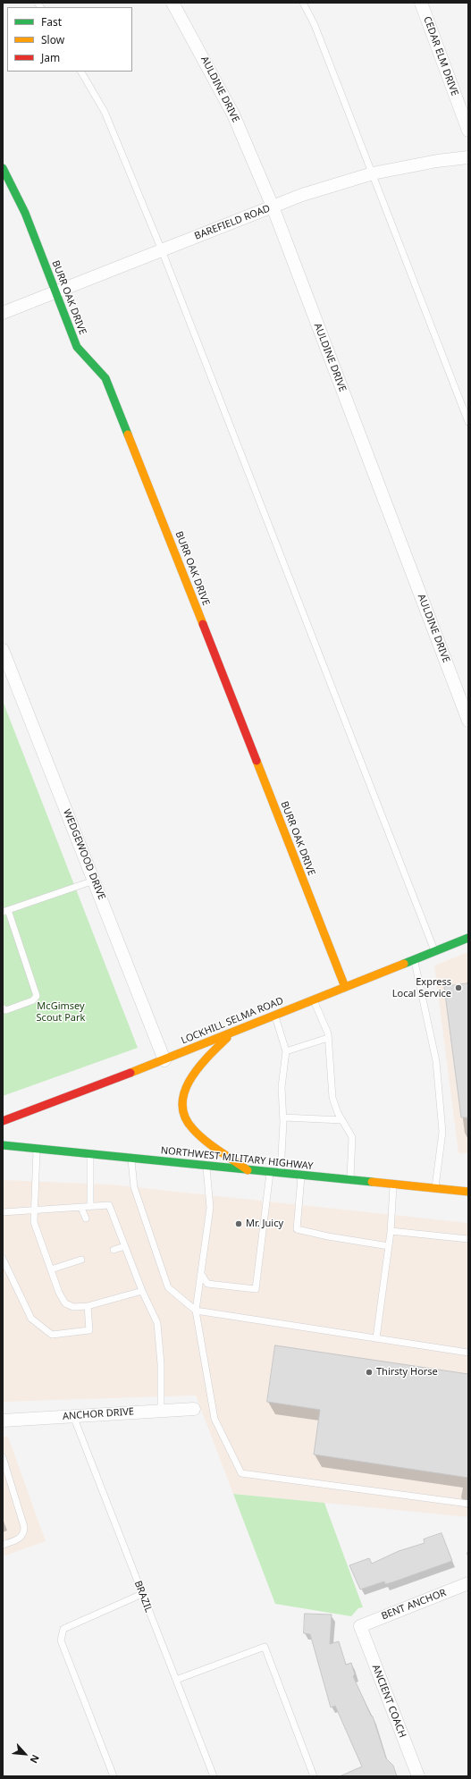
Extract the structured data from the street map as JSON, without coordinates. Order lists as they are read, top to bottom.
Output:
{
  "streets": {
    "main road": ["BURR OAK DRIVE", "LOCKHILL SELMA ROAD", "NORTHWEST MILITARY HIGHWAY"],
    "street": [
      "CEDAR ELM DRIVE",
      "AULDINE DRIVE",
      "BAREFIELD ROAD",
      "WEDGEWOOD DRIVE",
      "ANCHOR DRIVE",
      "BENT ANCHOR",
      "ANCIENT COACH"
    ],
    "lane": ["BRAZIL"]
  },
  "crossings": [
    ["AULDINE DRIVE", "BAREFIELD ROAD"],
    ["BAREFIELD ROAD", "BURR OAK DRIVE"],
    ["BURR OAK DRIVE", "LOCKHILL SELMA ROAD"],
    ["WEDGEWOOD DRIVE", "LOCKHILL SELMA ROAD"],
    ["ANCHOR DRIVE", "BRAZIL"],
    ["BENT ANCHOR", "ANCIENT COACH"]
  ],
  "parks": ["McGimsey Scout Park"],
  "places": ["Express Local Service", "Mr. Juicy", "Thirsty Horse"],
  "legend": ["Fast", "Slow", "Jam"],
  "north": "bottom right"
}
